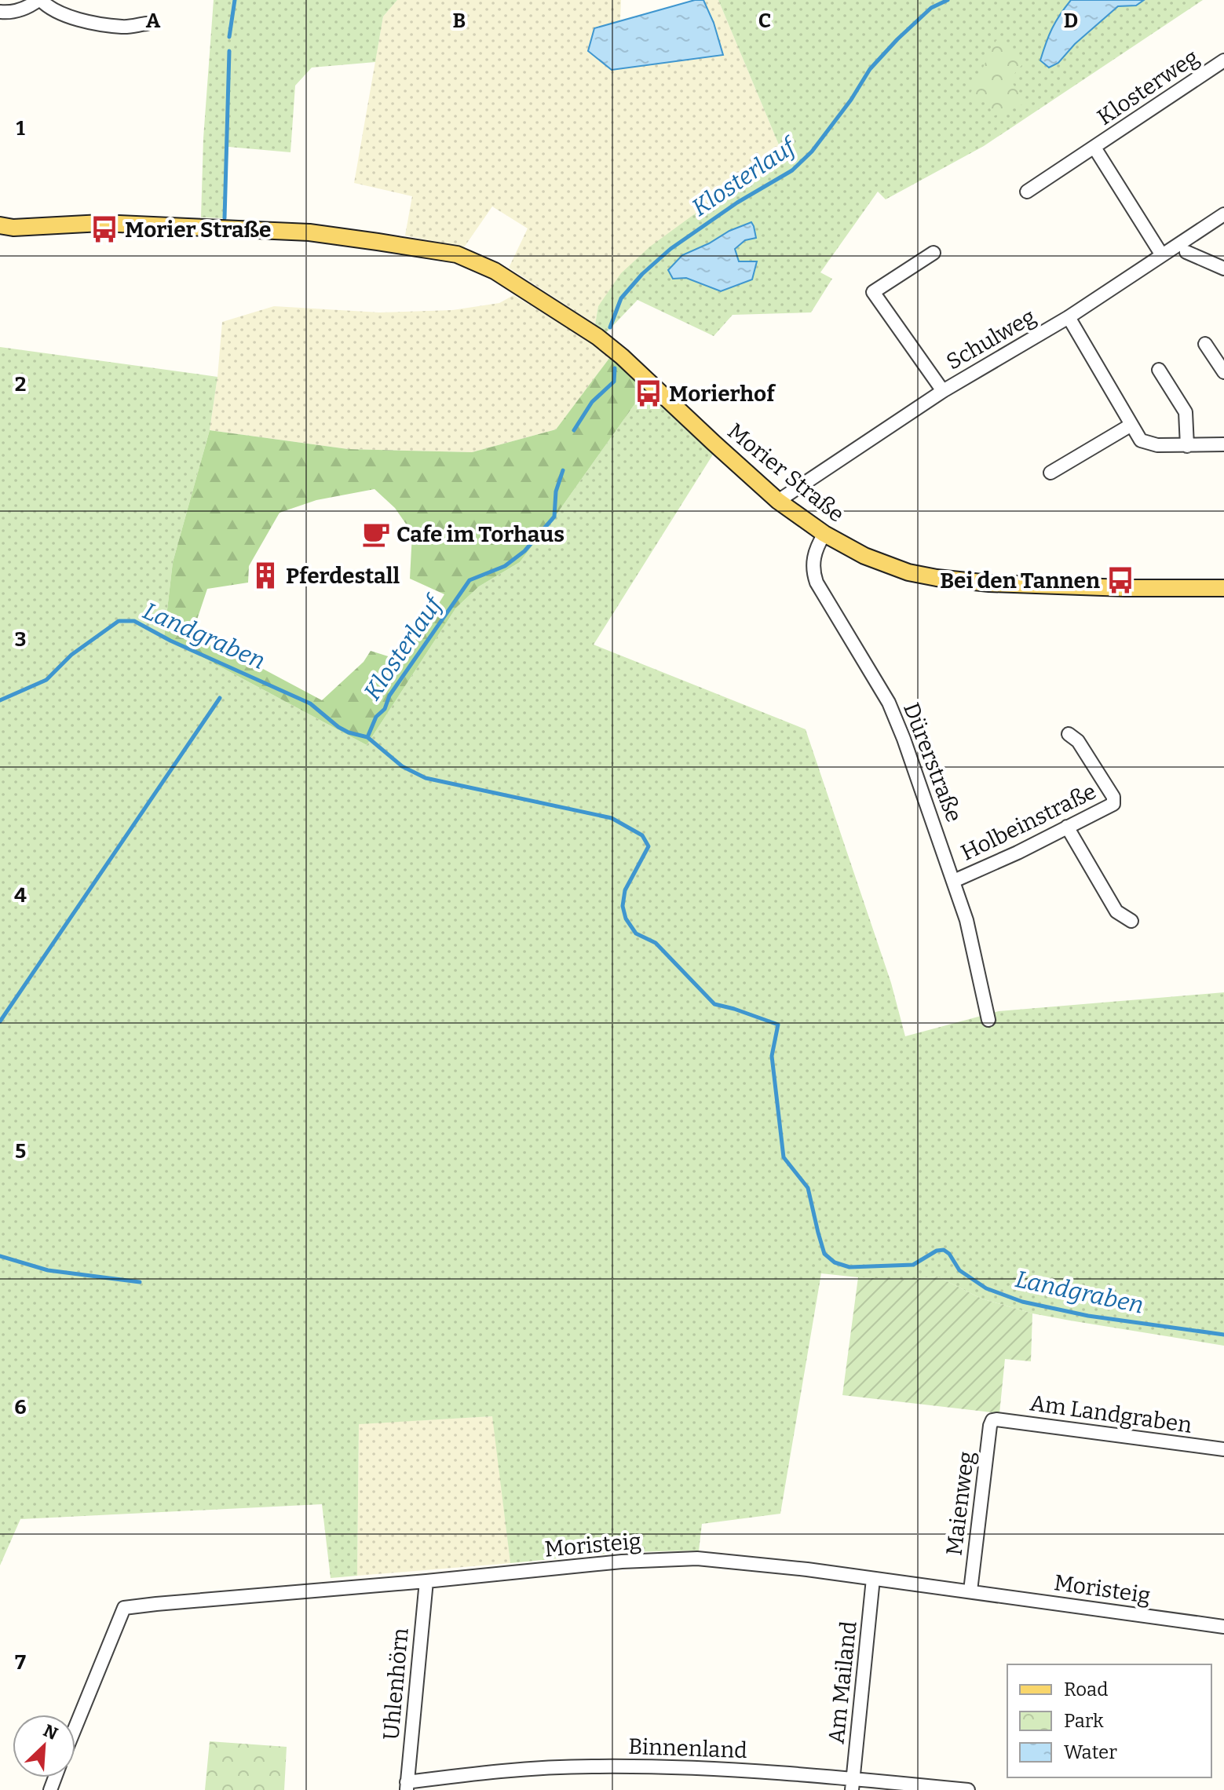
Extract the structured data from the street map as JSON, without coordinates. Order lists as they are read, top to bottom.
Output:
{
  "streets": {
    "main road": ["Morier Straße"],
    "street": [
      "Klosterweg",
      "Schulweg",
      "Dürerstraße",
      "Holbeinstraße",
      "Am Landgraben",
      "Maienweg",
      "Moristeig",
      "Am Mailand",
      "Uhlenhörn",
      "Binnenland"
    ]
  },
  "crossings": [
    ["Klosterweg", "Schulweg"],
    ["Schulweg", "Morier Straße"],
    ["Morier Straße", "Dürerstraße"],
    ["Dürerstraße", "Holbeinstraße"],
    ["Am Landgraben", "Maienweg"],
    ["Maienweg", "Moristeig"],
    ["Moristeig", "Am Mailand"],
    ["Moristeig", "Uhlenhörn"],
    ["Am Mailand", "Binnenland"],
    ["Uhlenhörn", "Binnenland"]
  ],
  "water": ["Klosterlauf", "Landgraben"],
  "places": {
    "bus stop": ["Morier Straße", "Morierhof", "Bei den Tannen"],
    "cafe": ["Cafe im Torhaus"],
    "building": ["Pferdestall"]
  },
  "legend": ["Road", "Park", "Water"],
  "north": "top right",
  "grid": {
    "columns": [
      "A",
      "B",
      "C",
      "D"
    ],
    "rows": [
      "1",
      "2",
      "3",
      "4",
      "5",
      "6",
      "7"
    ]
  }
}
